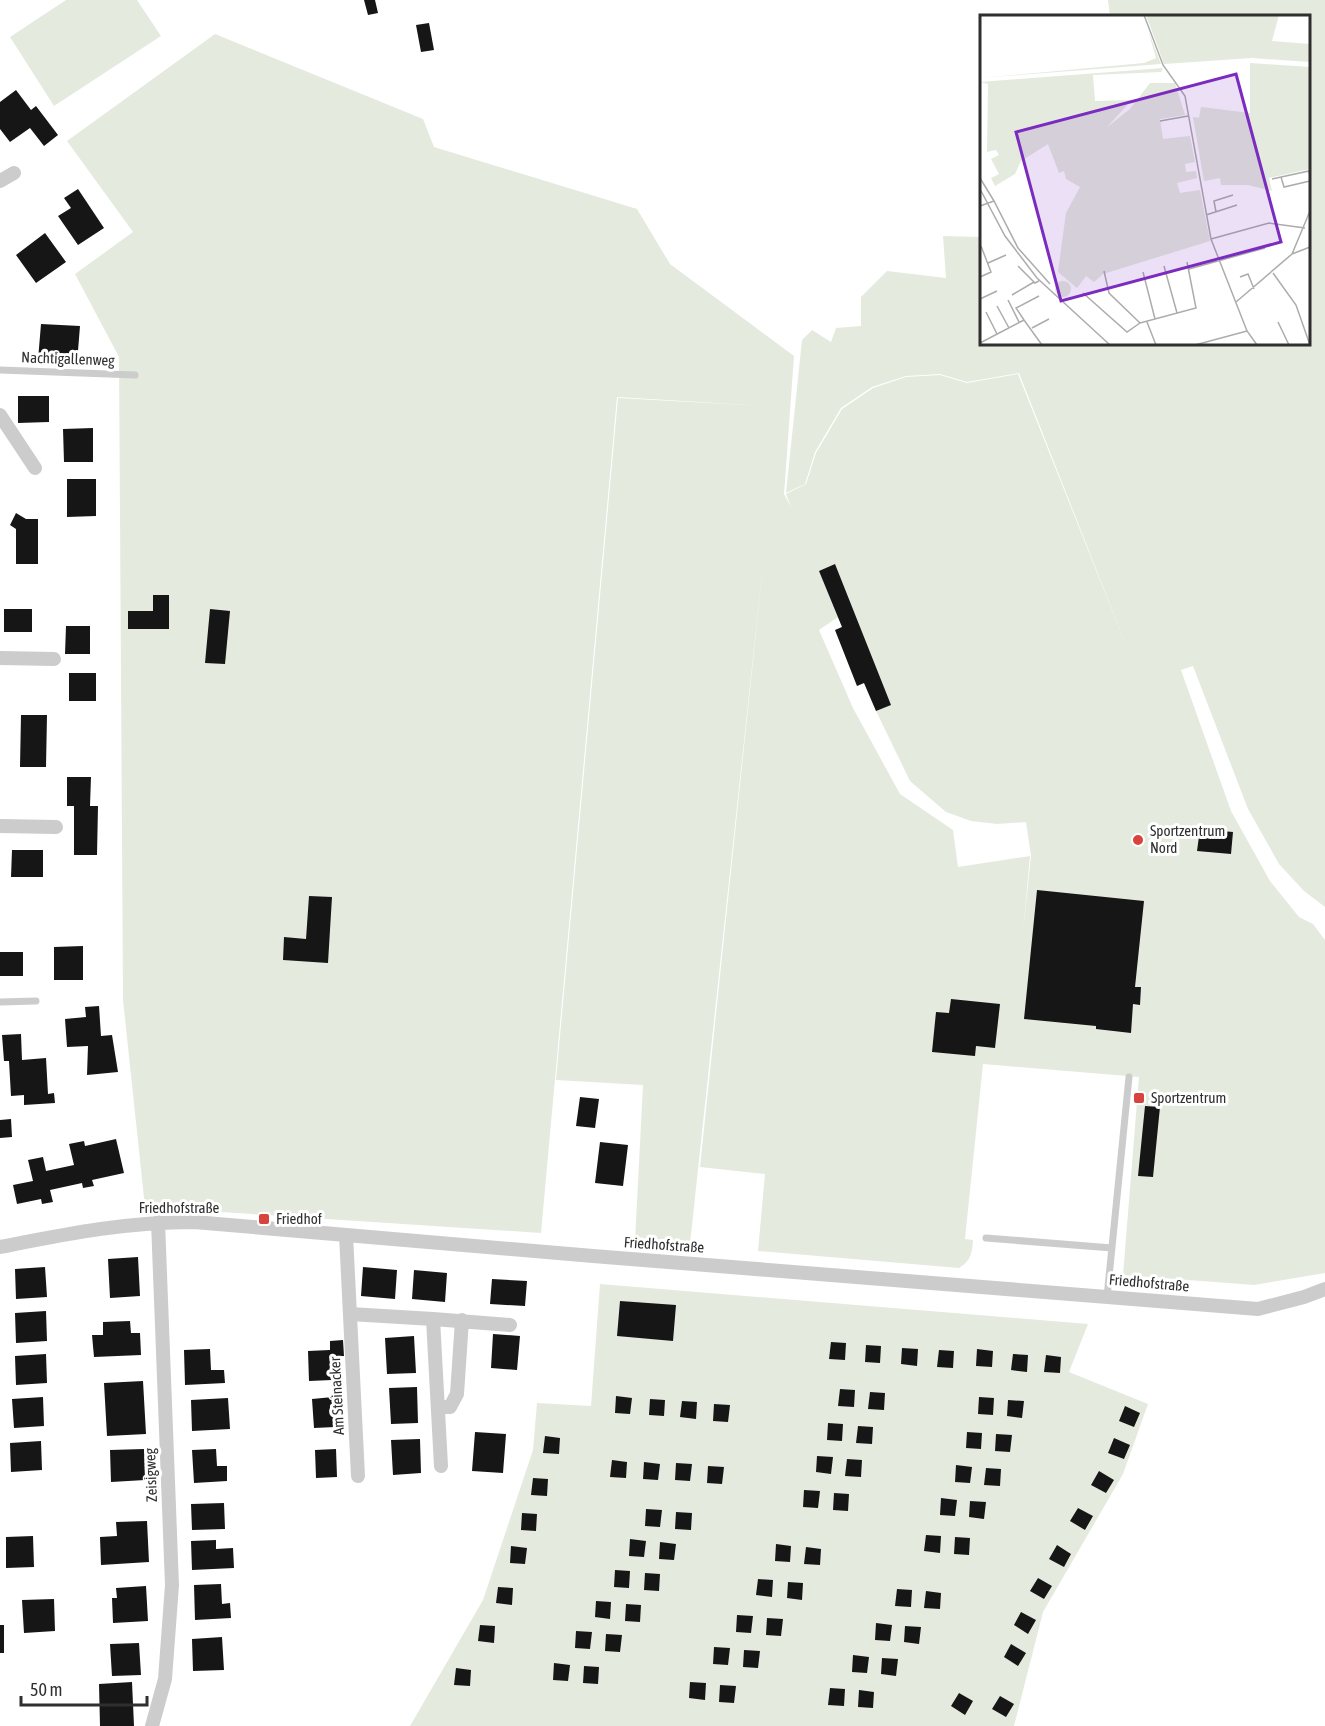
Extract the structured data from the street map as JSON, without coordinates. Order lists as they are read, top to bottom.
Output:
{
  "streets": {
    "street": ["Friedhofstraße", "Am Steinacker", "Zeisigweg"],
    "lane": ["Nachtigallenweg"]
  },
  "crossings": [
    ["Friedhofstraße", "Am Steinacker"],
    ["Friedhofstraße", "Zeisigweg"]
  ],
  "places": {
    "other": ["Sportzentrum Nord"],
    "transit": ["Sportzentrum", "Friedhof"]
  },
  "scale_bar": "50 m"
}
